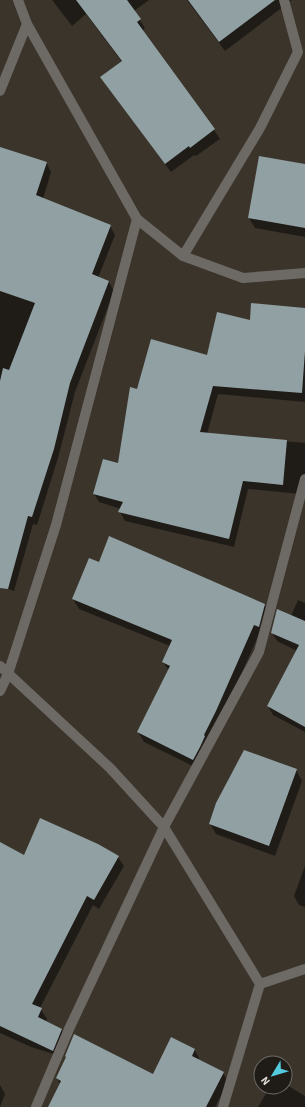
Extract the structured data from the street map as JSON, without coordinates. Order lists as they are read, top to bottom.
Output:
{
  "north": "bottom left"
}
